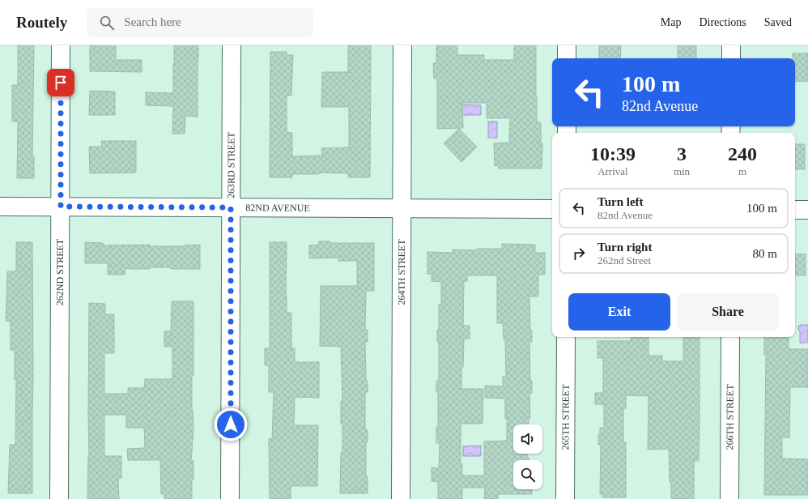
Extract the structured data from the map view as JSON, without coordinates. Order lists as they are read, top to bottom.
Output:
{
  "streets": {
    "street": [
      "263RD STREET",
      "82ND AVENUE",
      "262ND STREET",
      "264TH STREET",
      "265TH STREET",
      "266TH STREET"
    ]
  },
  "crossings": [
    ["263RD STREET", "82ND AVENUE"],
    ["82ND AVENUE", "262ND STREET"],
    ["82ND AVENUE", "264TH STREET"]
  ],
  "page": {
    "header": "Routely",
    "search": "Search here",
    "nav": ["Map", "Directions", "Saved"],
    "turn": ["100 m", "82nd Avenue"],
    "eta": [
      "10:39",
      "Arrival",
      "3",
      "min",
      "240",
      "m"
    ],
    "list": [
      {
        "name": "Turn left",
        "note": "82nd Avenue",
        "value": "100 m"
      },
      {
        "name": "Turn right",
        "note": "262nd Street",
        "value": "80 m"
      }
    ],
    "buttons": ["Exit", "Share"]
  }
}
